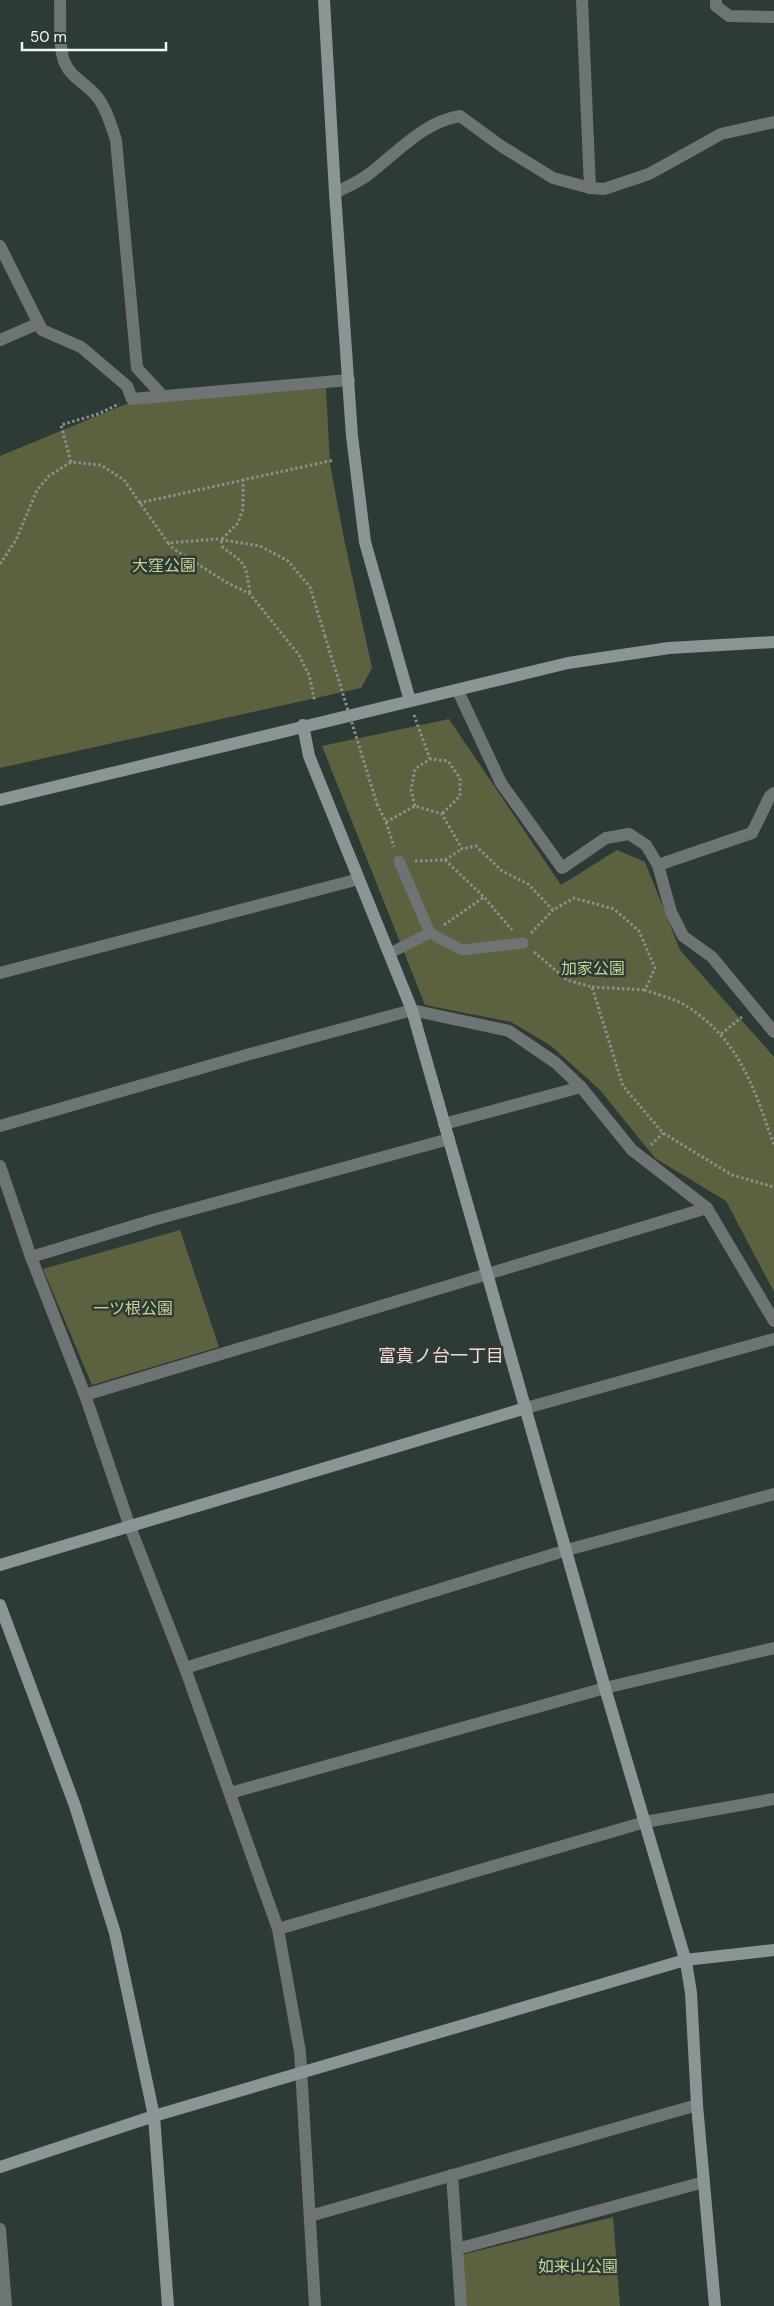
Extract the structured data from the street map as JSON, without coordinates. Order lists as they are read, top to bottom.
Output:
{
  "districts": ["富貴ノ台一丁目"],
  "parks": [
    "大窪公園",
    "加家公園",
    "一ツ根公園",
    "如来山公園"
  ],
  "scale_bar": "50 m"
}
